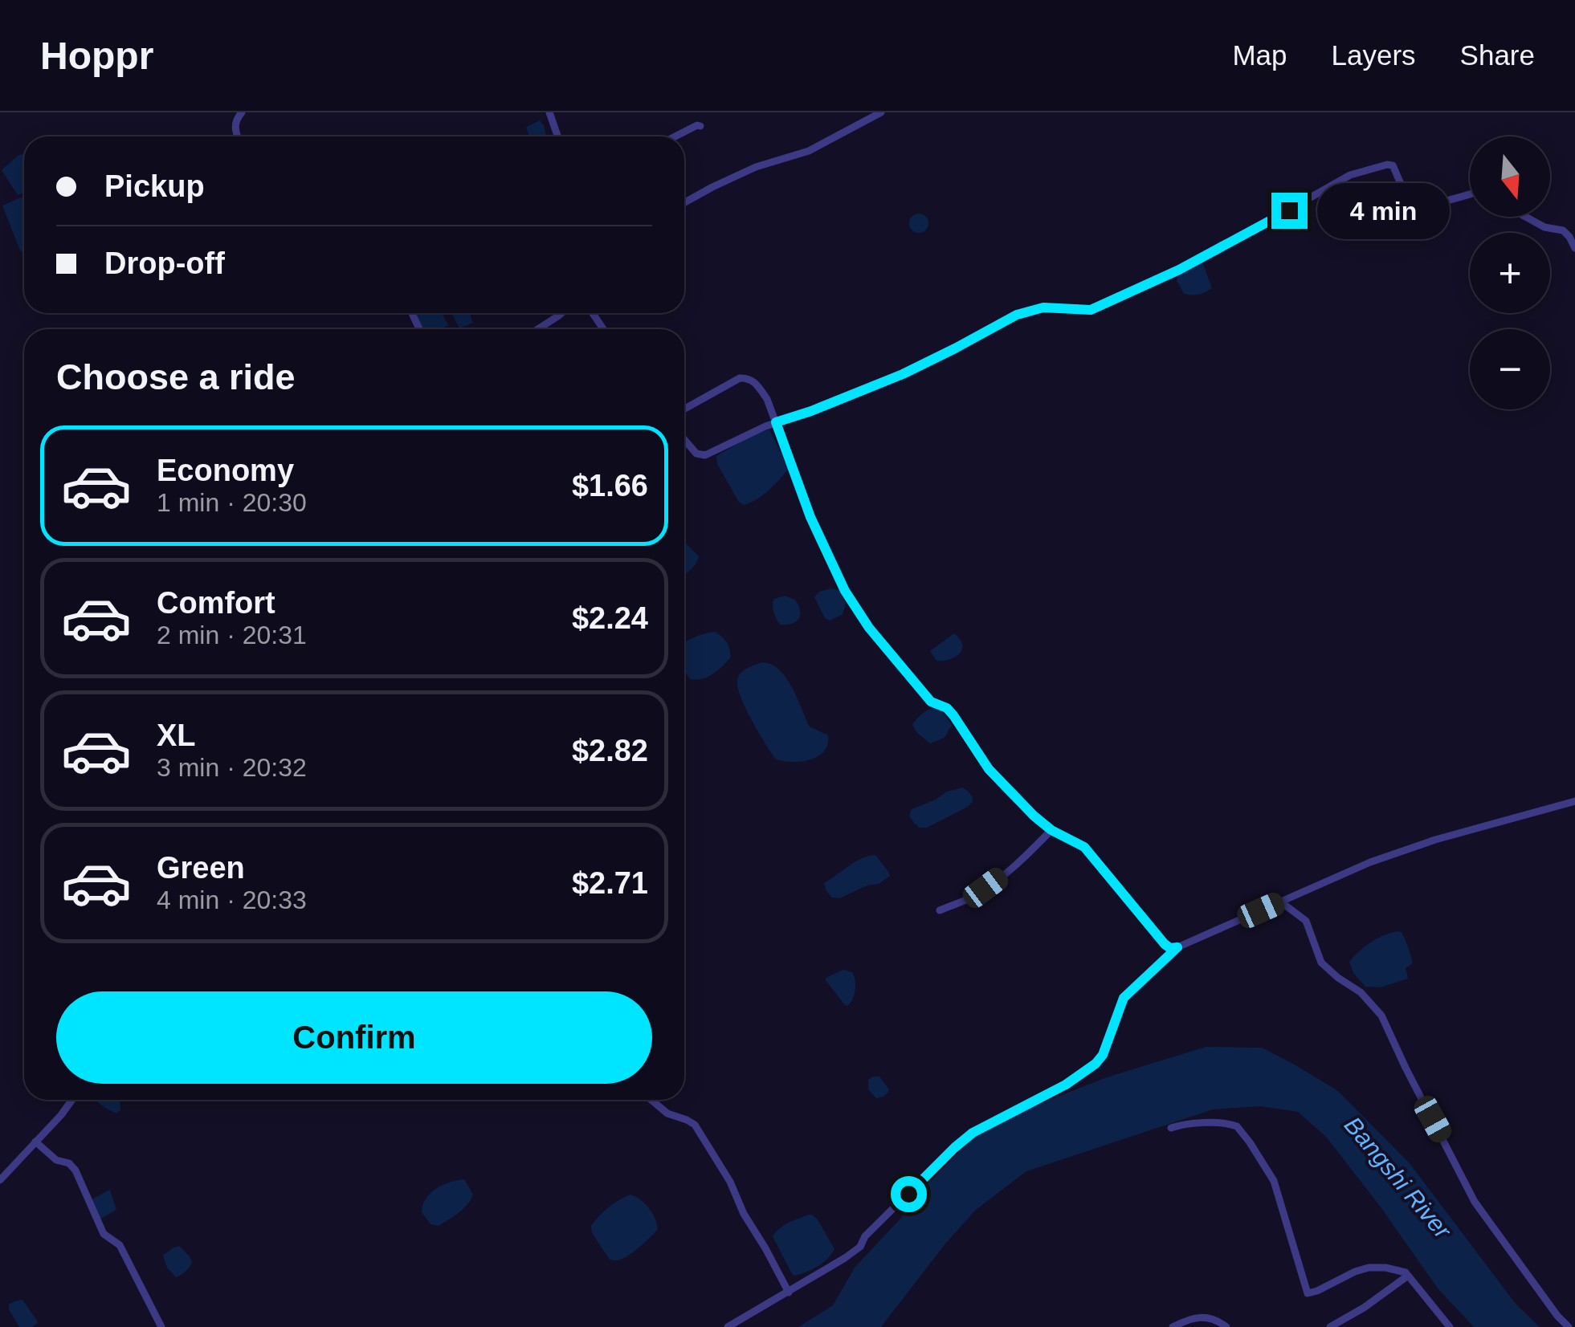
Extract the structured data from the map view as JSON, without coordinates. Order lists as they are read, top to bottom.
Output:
{
  "water": ["Bangshi River"],
  "north": "bottom",
  "page": {
    "header": "Hoppr",
    "nav": ["Map", "Layers", "Share"],
    "map_buttons": ["+", "−"],
    "banner": ["Pickup", "Drop-off"],
    "bubble": "4 min",
    "heading": "Choose a ride",
    "list": [
      {
        "name": "Economy",
        "note": "1 min · 20:30",
        "value": "$1.66"
      },
      {
        "name": "Comfort",
        "note": "2 min · 20:31",
        "value": "$2.24"
      },
      {
        "name": "XL",
        "note": "3 min · 20:32",
        "value": "$2.82"
      },
      {
        "name": "Green",
        "note": "4 min · 20:33",
        "value": "$2.71"
      }
    ],
    "buttons": "Confirm"
  }
}
